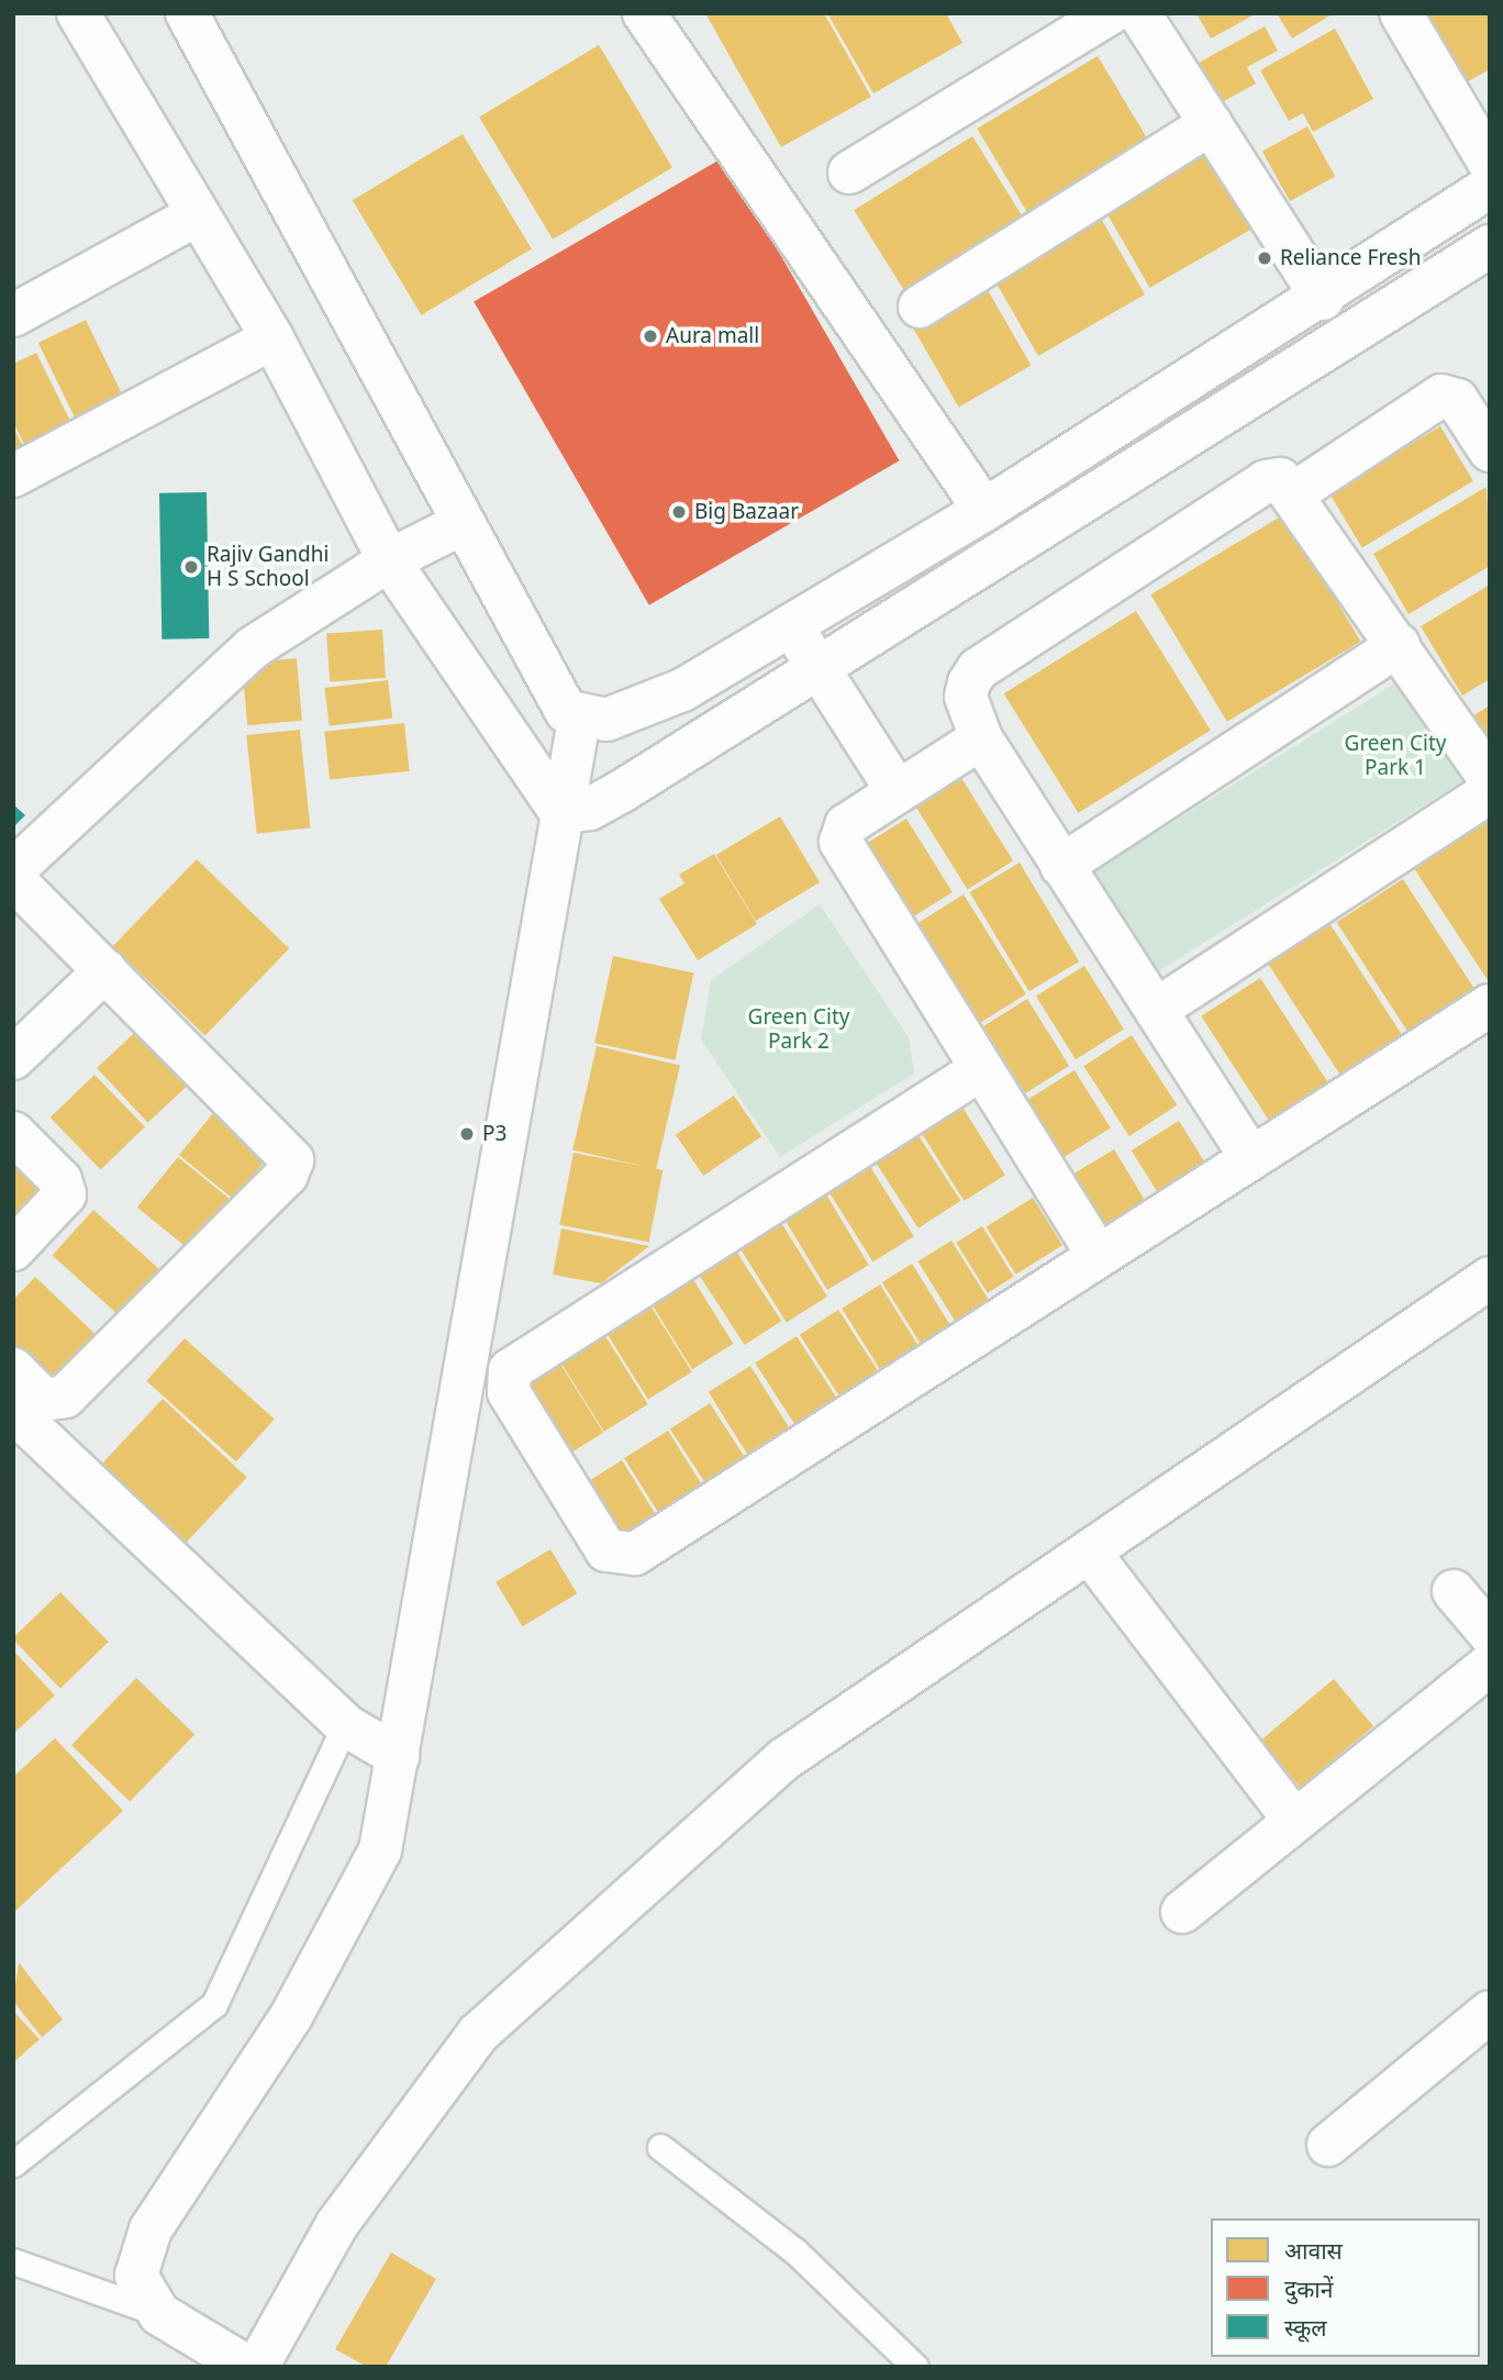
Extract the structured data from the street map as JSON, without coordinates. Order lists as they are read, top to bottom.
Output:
{
  "parks": ["Green City Park 1", "Green City Park 2"],
  "places": [
    "Reliance Fresh",
    "Aura mall",
    "Big Bazaar",
    "Rajiv Gandhi H S School",
    "P3"
  ],
  "legend": ["आवास", "दुकानें", "स्कूल"]
}
